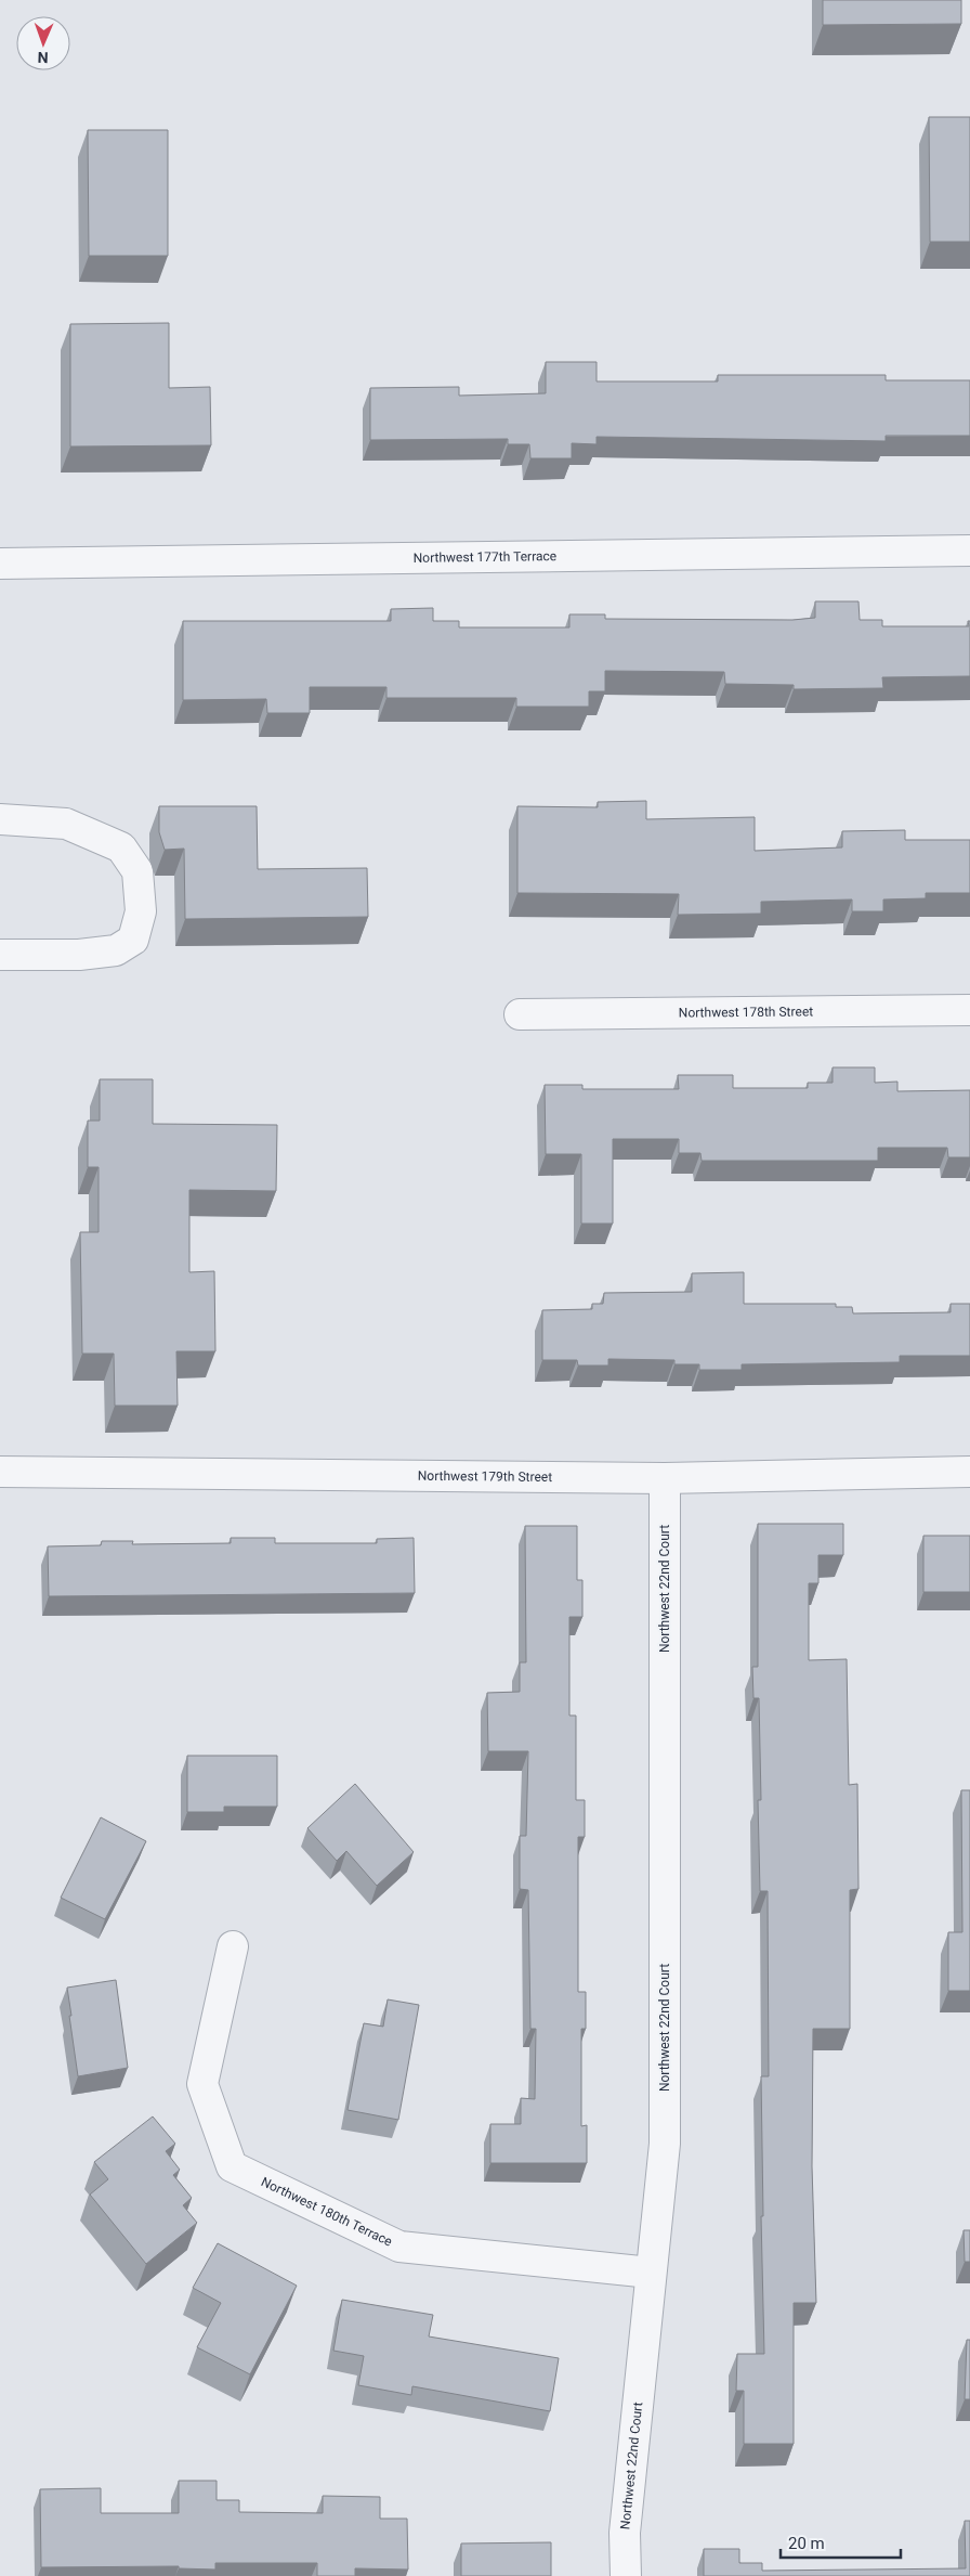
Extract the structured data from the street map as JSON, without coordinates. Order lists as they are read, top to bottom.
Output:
{
  "streets": {
    "street": [
      "Northwest 177th Terrace",
      "Northwest 178th Street",
      "Northwest 179th Street",
      "Northwest 22nd Court",
      "Northwest 180th Terrace"
    ]
  },
  "crossings": [
    ["Northwest 179th Street", "Northwest 22nd Court"],
    ["Northwest 22nd Court", "Northwest 180th Terrace"]
  ],
  "scale_bar": "20 m",
  "north": "bottom"
}
